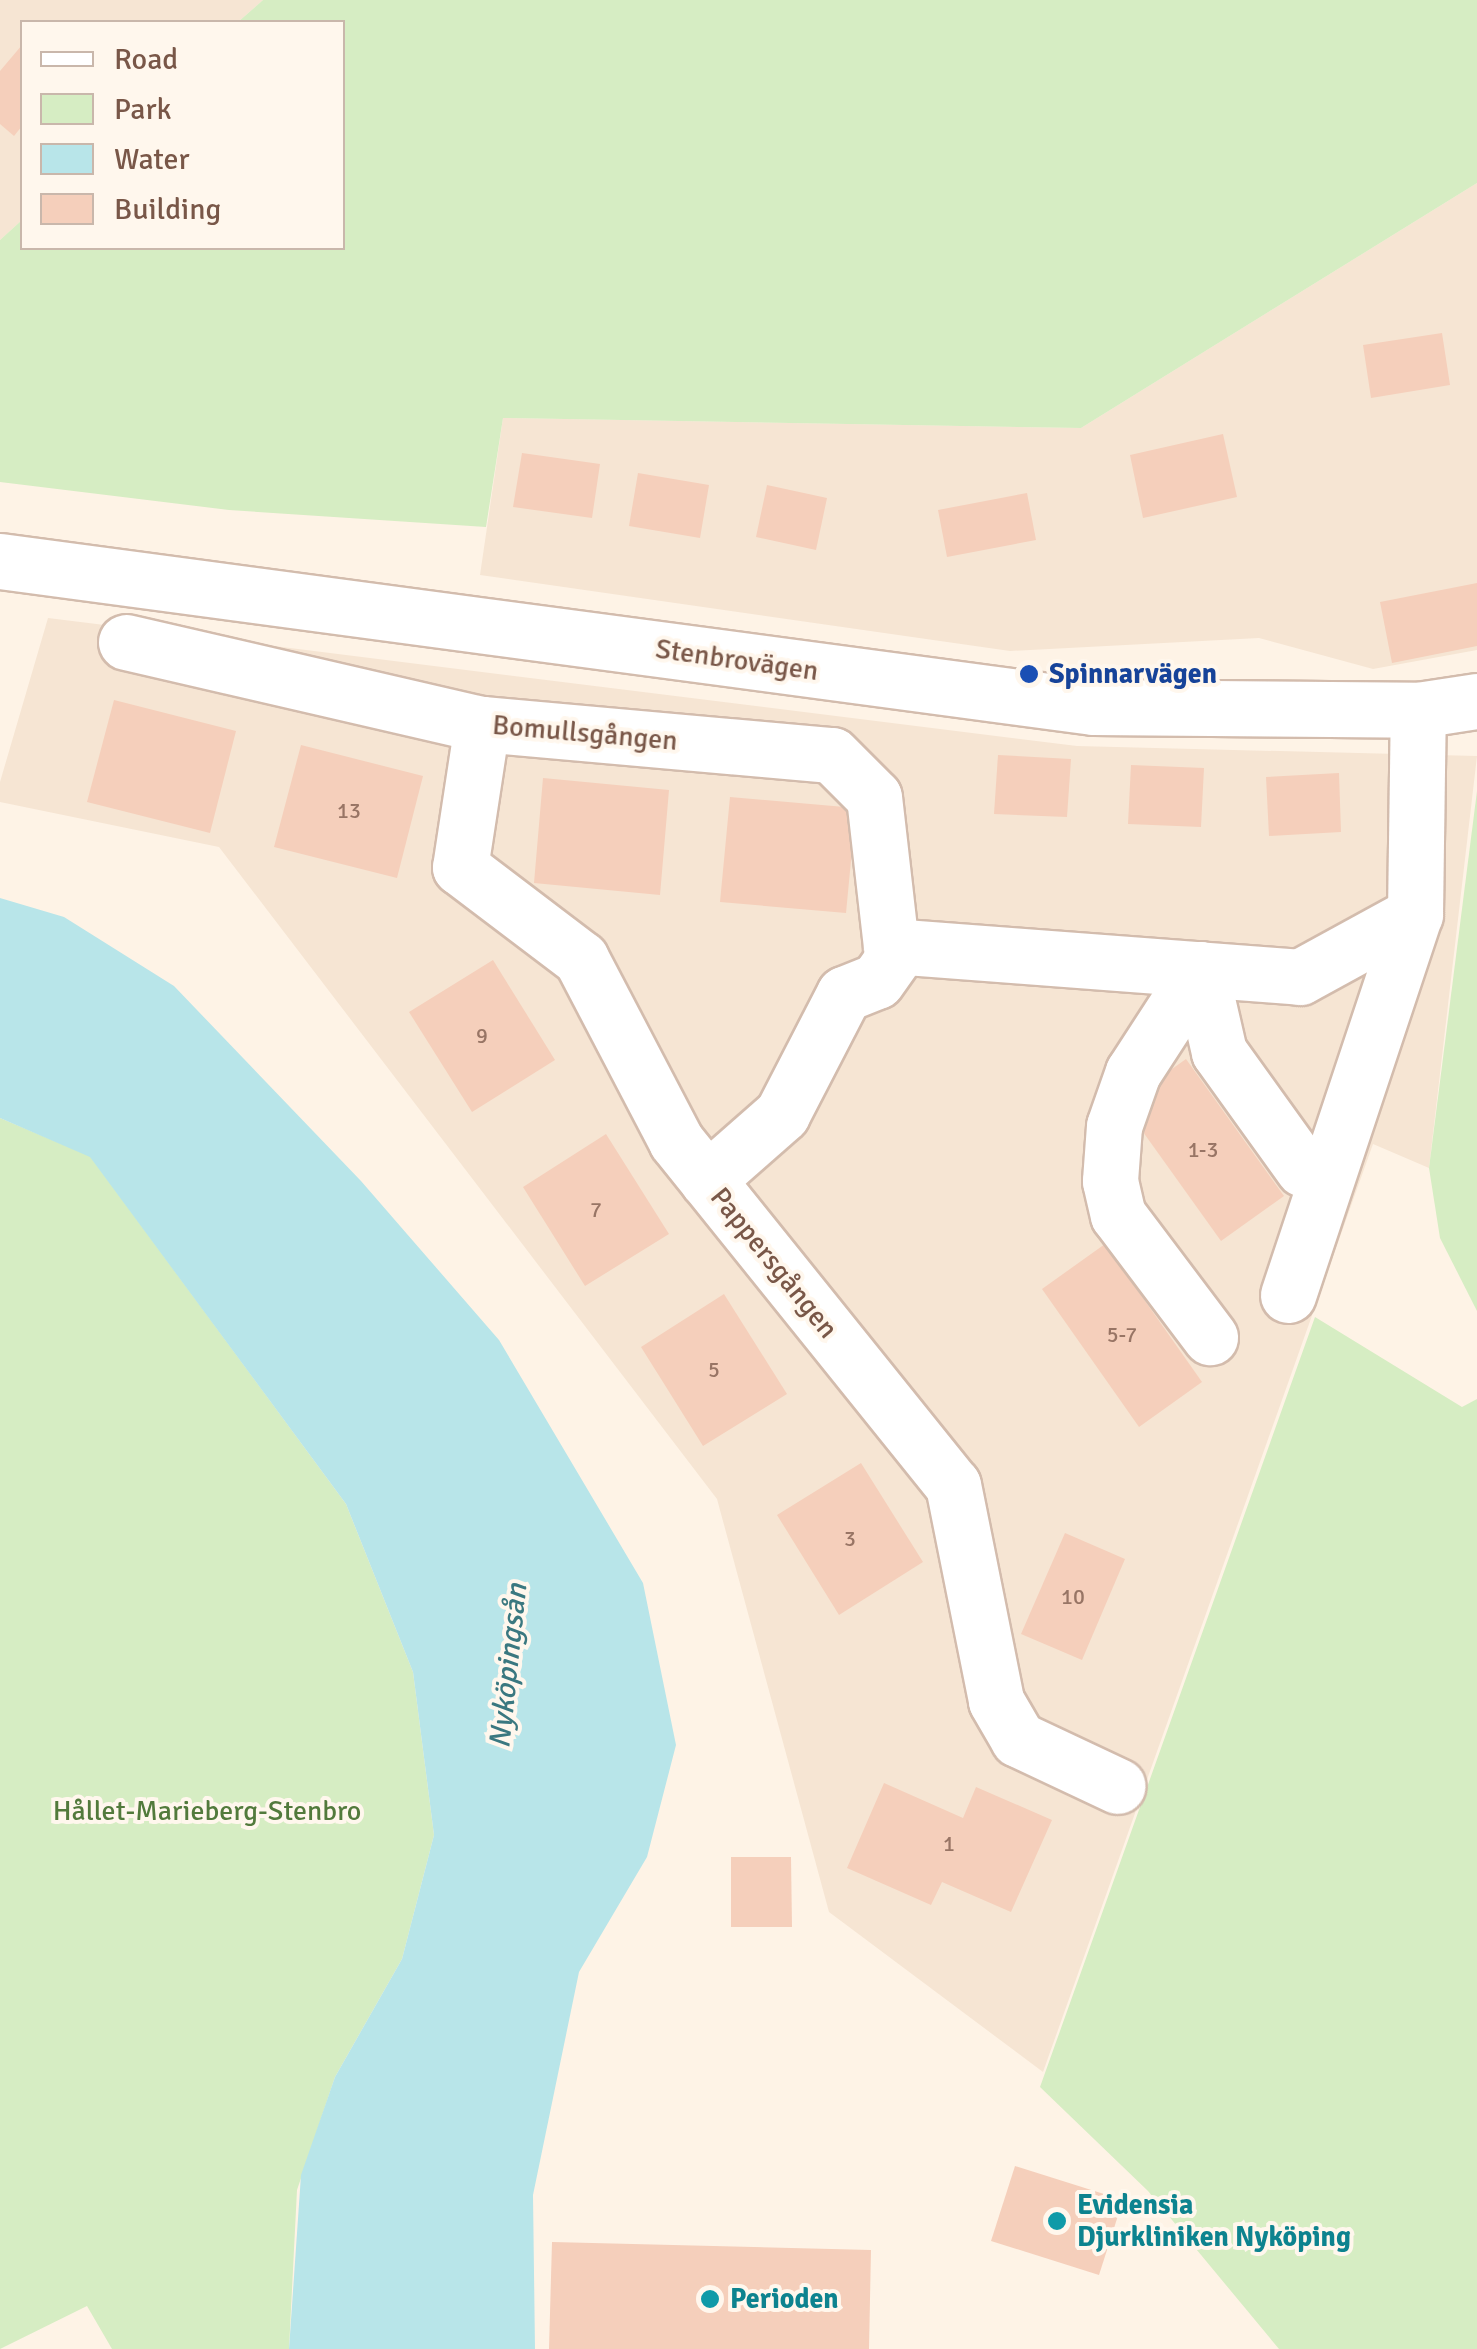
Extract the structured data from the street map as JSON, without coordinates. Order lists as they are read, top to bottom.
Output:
{
  "streets": {
    "street": ["Stenbrovägen", "Bomullsgången", "Pappersgången"]
  },
  "crossings": [
    ["Bomullsgången", "Pappersgången"]
  ],
  "water": ["Nyköpingsån"],
  "parks": ["Hållet-Marieberg-Stenbro"],
  "places": ["Spinnarvägen", "Evidensia Djurkliniken Nyköping", "Perioden"],
  "house_numbers": [
    "13",
    "9",
    "1-3",
    "7",
    "5-7",
    "5",
    "3",
    "10",
    "1"
  ],
  "legend": [
    "Road",
    "Park",
    "Water",
    "Building"
  ]
}
